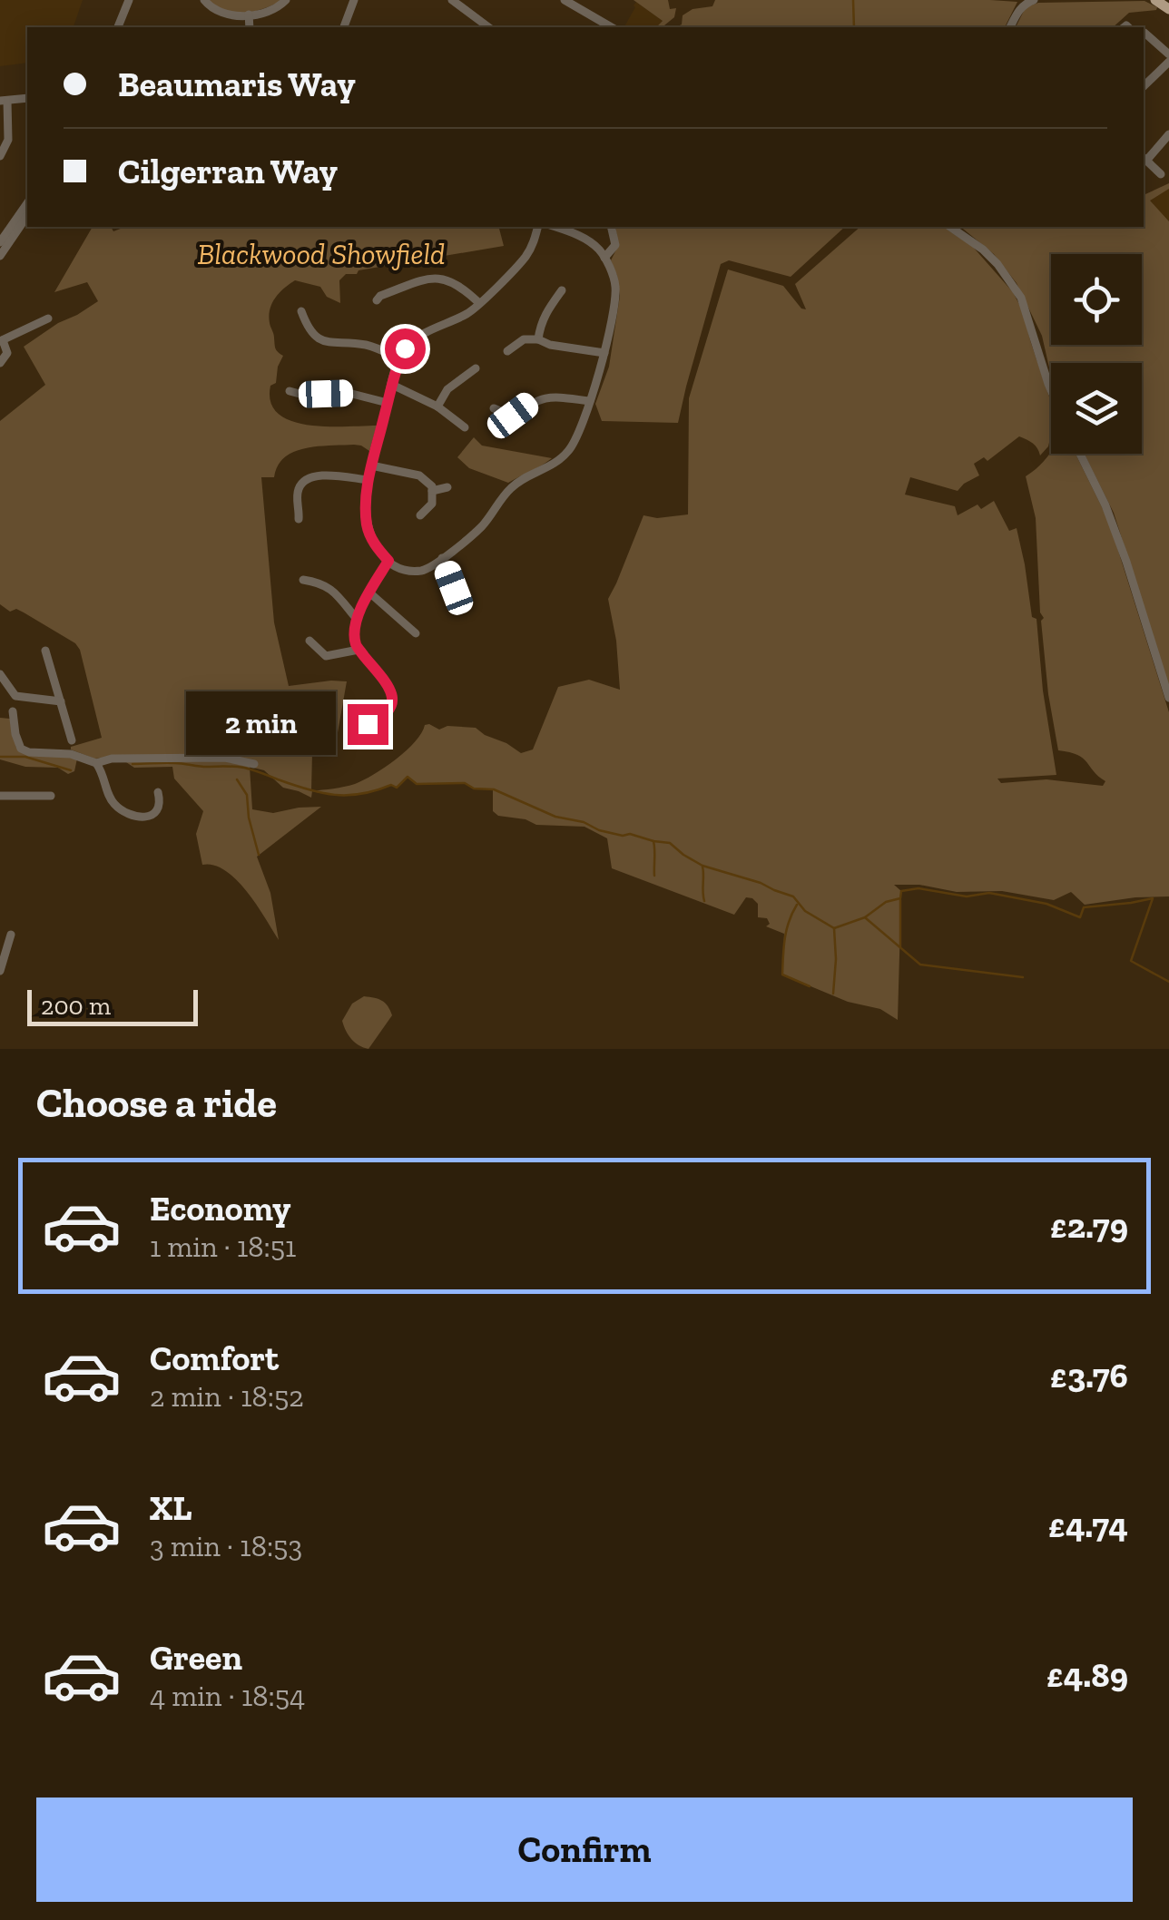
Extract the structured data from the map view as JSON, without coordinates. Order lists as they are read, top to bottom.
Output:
{
  "parks": ["Blackwood Showfield"],
  "scale_bar": "200 m",
  "page": {
    "banner": ["Beaumaris Way", "Cilgerran Way"],
    "bubble": "2 min",
    "scale": "200 m",
    "heading": "Choose a ride",
    "list": [
      {
        "name": "Economy",
        "note": "1 min · 18:51",
        "value": "£2.79"
      },
      {
        "name": "Comfort",
        "note": "2 min · 18:52",
        "value": "£3.76"
      },
      {
        "name": "XL",
        "note": "3 min · 18:53",
        "value": "£4.74"
      },
      {
        "name": "Green",
        "note": "4 min · 18:54",
        "value": "£4.89"
      }
    ],
    "buttons": "Confirm"
  }
}
